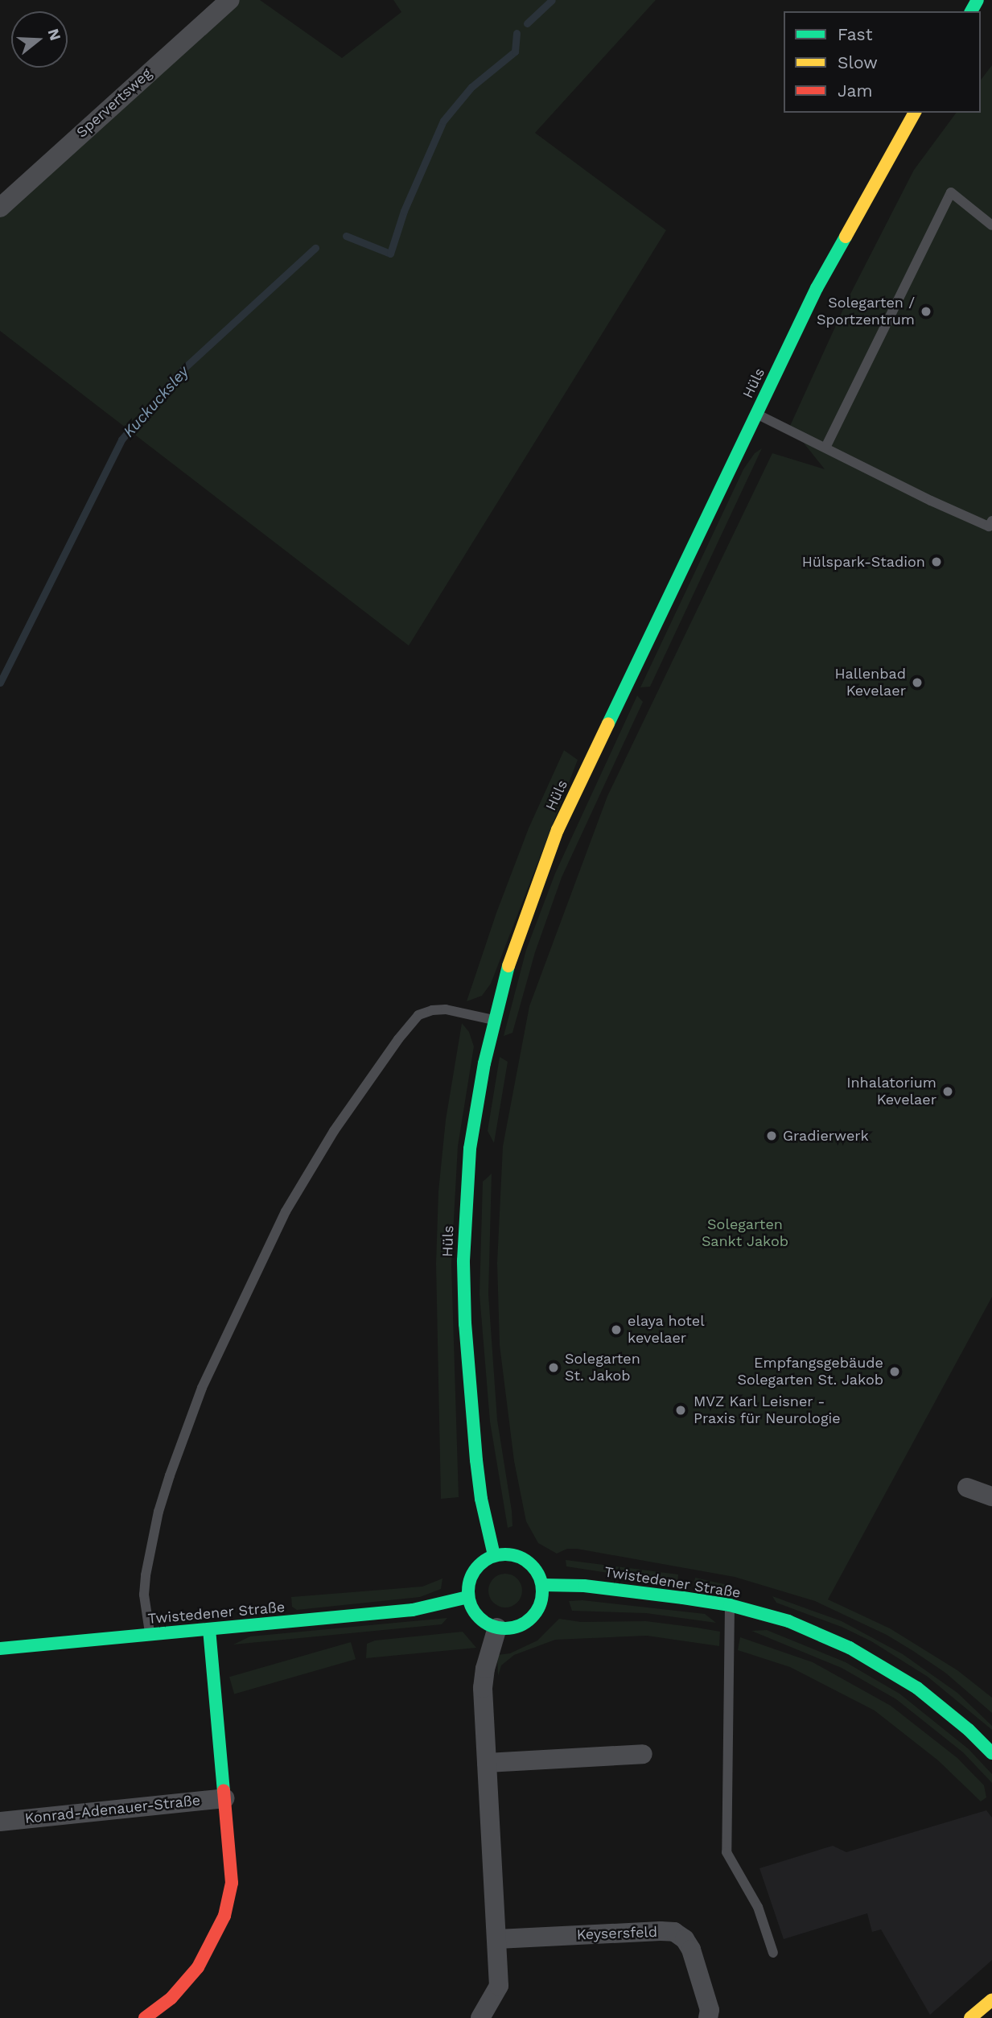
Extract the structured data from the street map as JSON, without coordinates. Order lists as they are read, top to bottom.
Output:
{
  "streets": {
    "street": [
      "Spervertsweg",
      "Hüls",
      "Twistedener Straße",
      "Konrad-Adenauer-Straße",
      "Keysersfeld"
    ]
  },
  "crossings": [
    ["Hüls", "Twistedener Straße"]
  ],
  "water": ["Kuckucksley"],
  "parks": ["Solegarten Sankt Jakob"],
  "places": [
    "Solegarten / Sportzentrum",
    "Hülspark-Stadion",
    "Hallenbad Kevelaer",
    "Inhalatorium Kevelaer",
    "Gradierwerk",
    "elaya hotel kevelaer",
    "Solegarten St. Jakob",
    "Empfangsgebäude Solegarten St. Jakob",
    "MVZ Karl Leisner - Praxis für Neurologie"
  ],
  "legend": ["Fast", "Slow", "Jam"],
  "north": "right"
}
